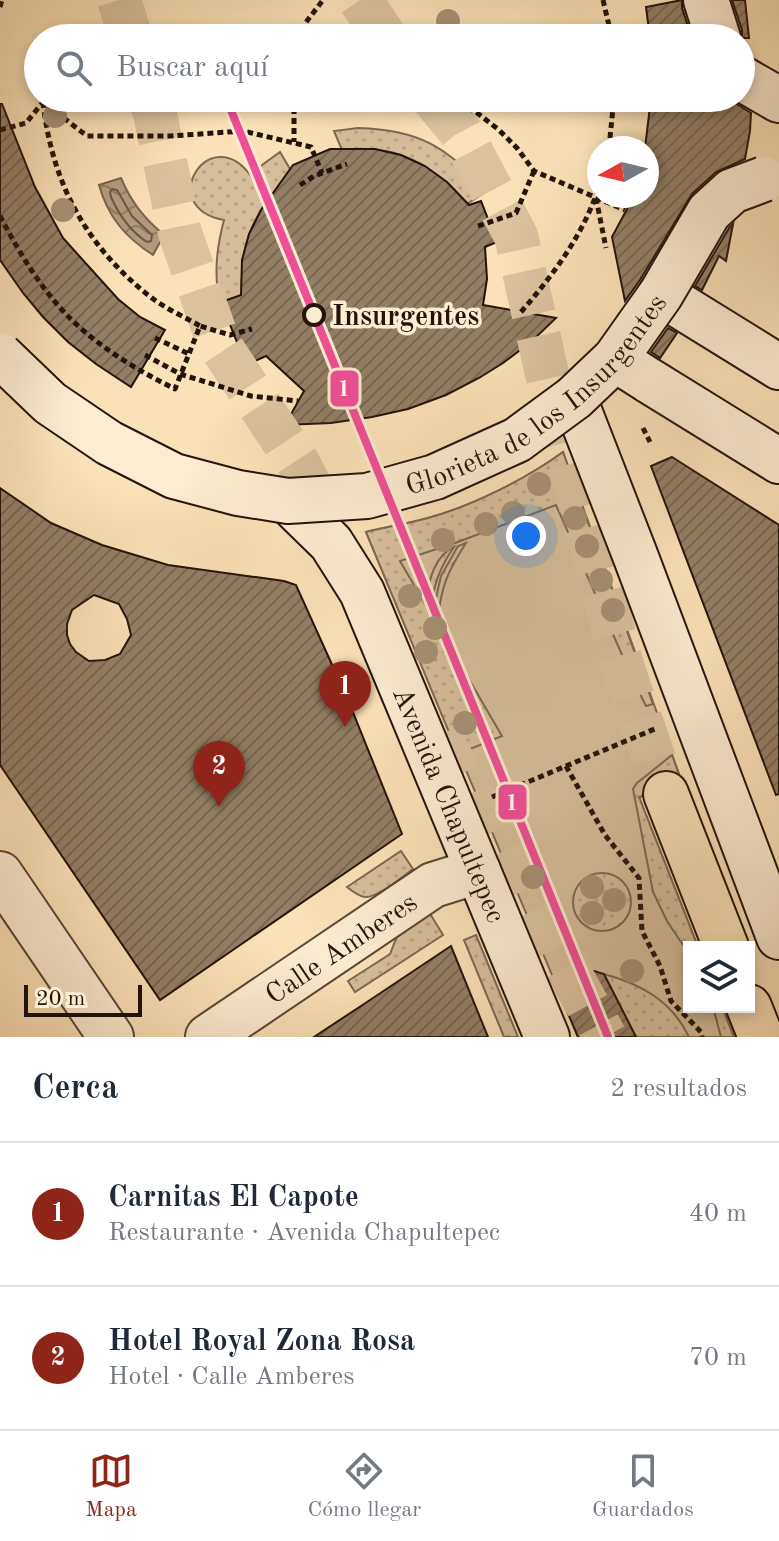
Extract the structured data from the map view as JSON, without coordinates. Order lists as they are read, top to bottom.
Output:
{
  "streets": {
    "main road": ["Glorieta de los Insurgentes", "Avenida Chapultepec", "Calle Amberes"]
  },
  "crossings": [
    ["Glorieta de los Insurgentes", "Avenida Chapultepec"],
    ["Avenida Chapultepec", "Calle Amberes"]
  ],
  "places": ["Insurgentes"],
  "lines": ["transit line 1"],
  "scale_bar": "20 m",
  "north": "left",
  "page": {
    "search": "Buscar aquí",
    "pins": ["1", "2"],
    "scale": "20 m",
    "heading": ["Cerca", "2 resultados"],
    "list": [
      {
        "mark": "1",
        "name": "Carnitas El Capote",
        "note": "Restaurante · Avenida Chapultepec",
        "value": "40 m"
      },
      {
        "mark": "2",
        "name": "Hotel Royal Zona Rosa",
        "note": "Hotel · Calle Amberes",
        "value": "70 m"
      }
    ],
    "nav": ["Mapa", "Cómo llegar", "Guardados"]
  }
}
